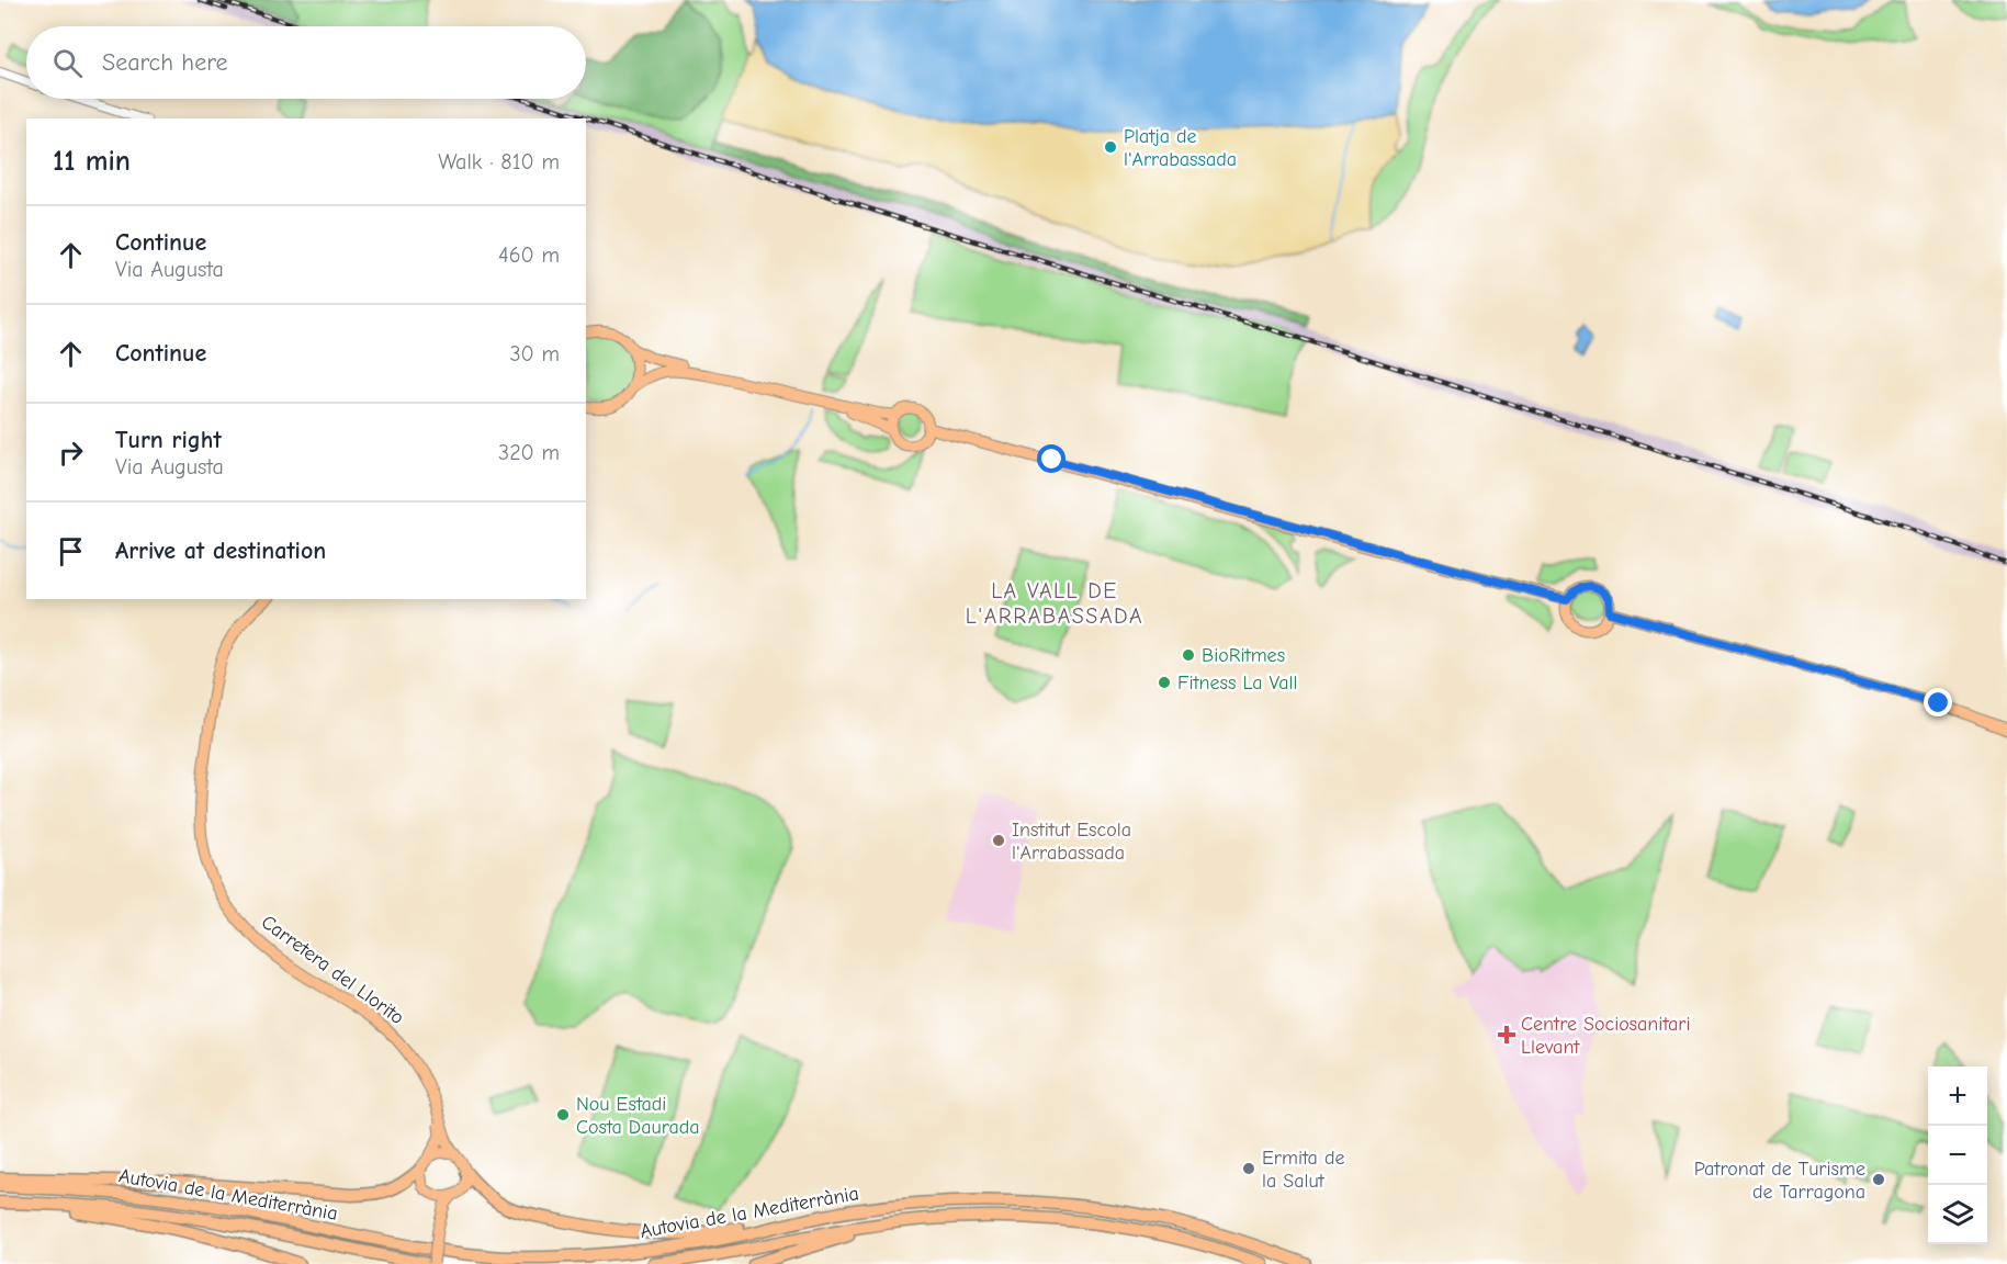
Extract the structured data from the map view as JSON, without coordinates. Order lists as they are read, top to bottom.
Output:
{
  "streets": {
    "highway": ["Autovia de la Mediterrània"],
    "main road": ["Carretera del Llorito"]
  },
  "districts": ["LA VALL DE L'ARRABASSADA"],
  "places": {
    "other": [
      "Platja de l'Arrabassada",
      "BioRitmes",
      "Fitness La Vall",
      "Institut Escola l'Arrabassada",
      "Nou Estadi Costa Daurada",
      "Ermita de la Salut",
      "Patronat de Turisme de Tarragona"
    ],
    "health": ["Centre Sociosanitari Llevant"]
  },
  "page": {
    "search": "Search here",
    "heading": ["11 min", "Walk · 810 m"],
    "list": [
      ["Continue", "Via Augusta", "460 m"],
      ["Continue", "30 m"],
      ["Turn right", "Via Augusta", "320 m"],
      "Arrive at destination"
    ],
    "map_buttons": ["+", "−"]
  }
}
